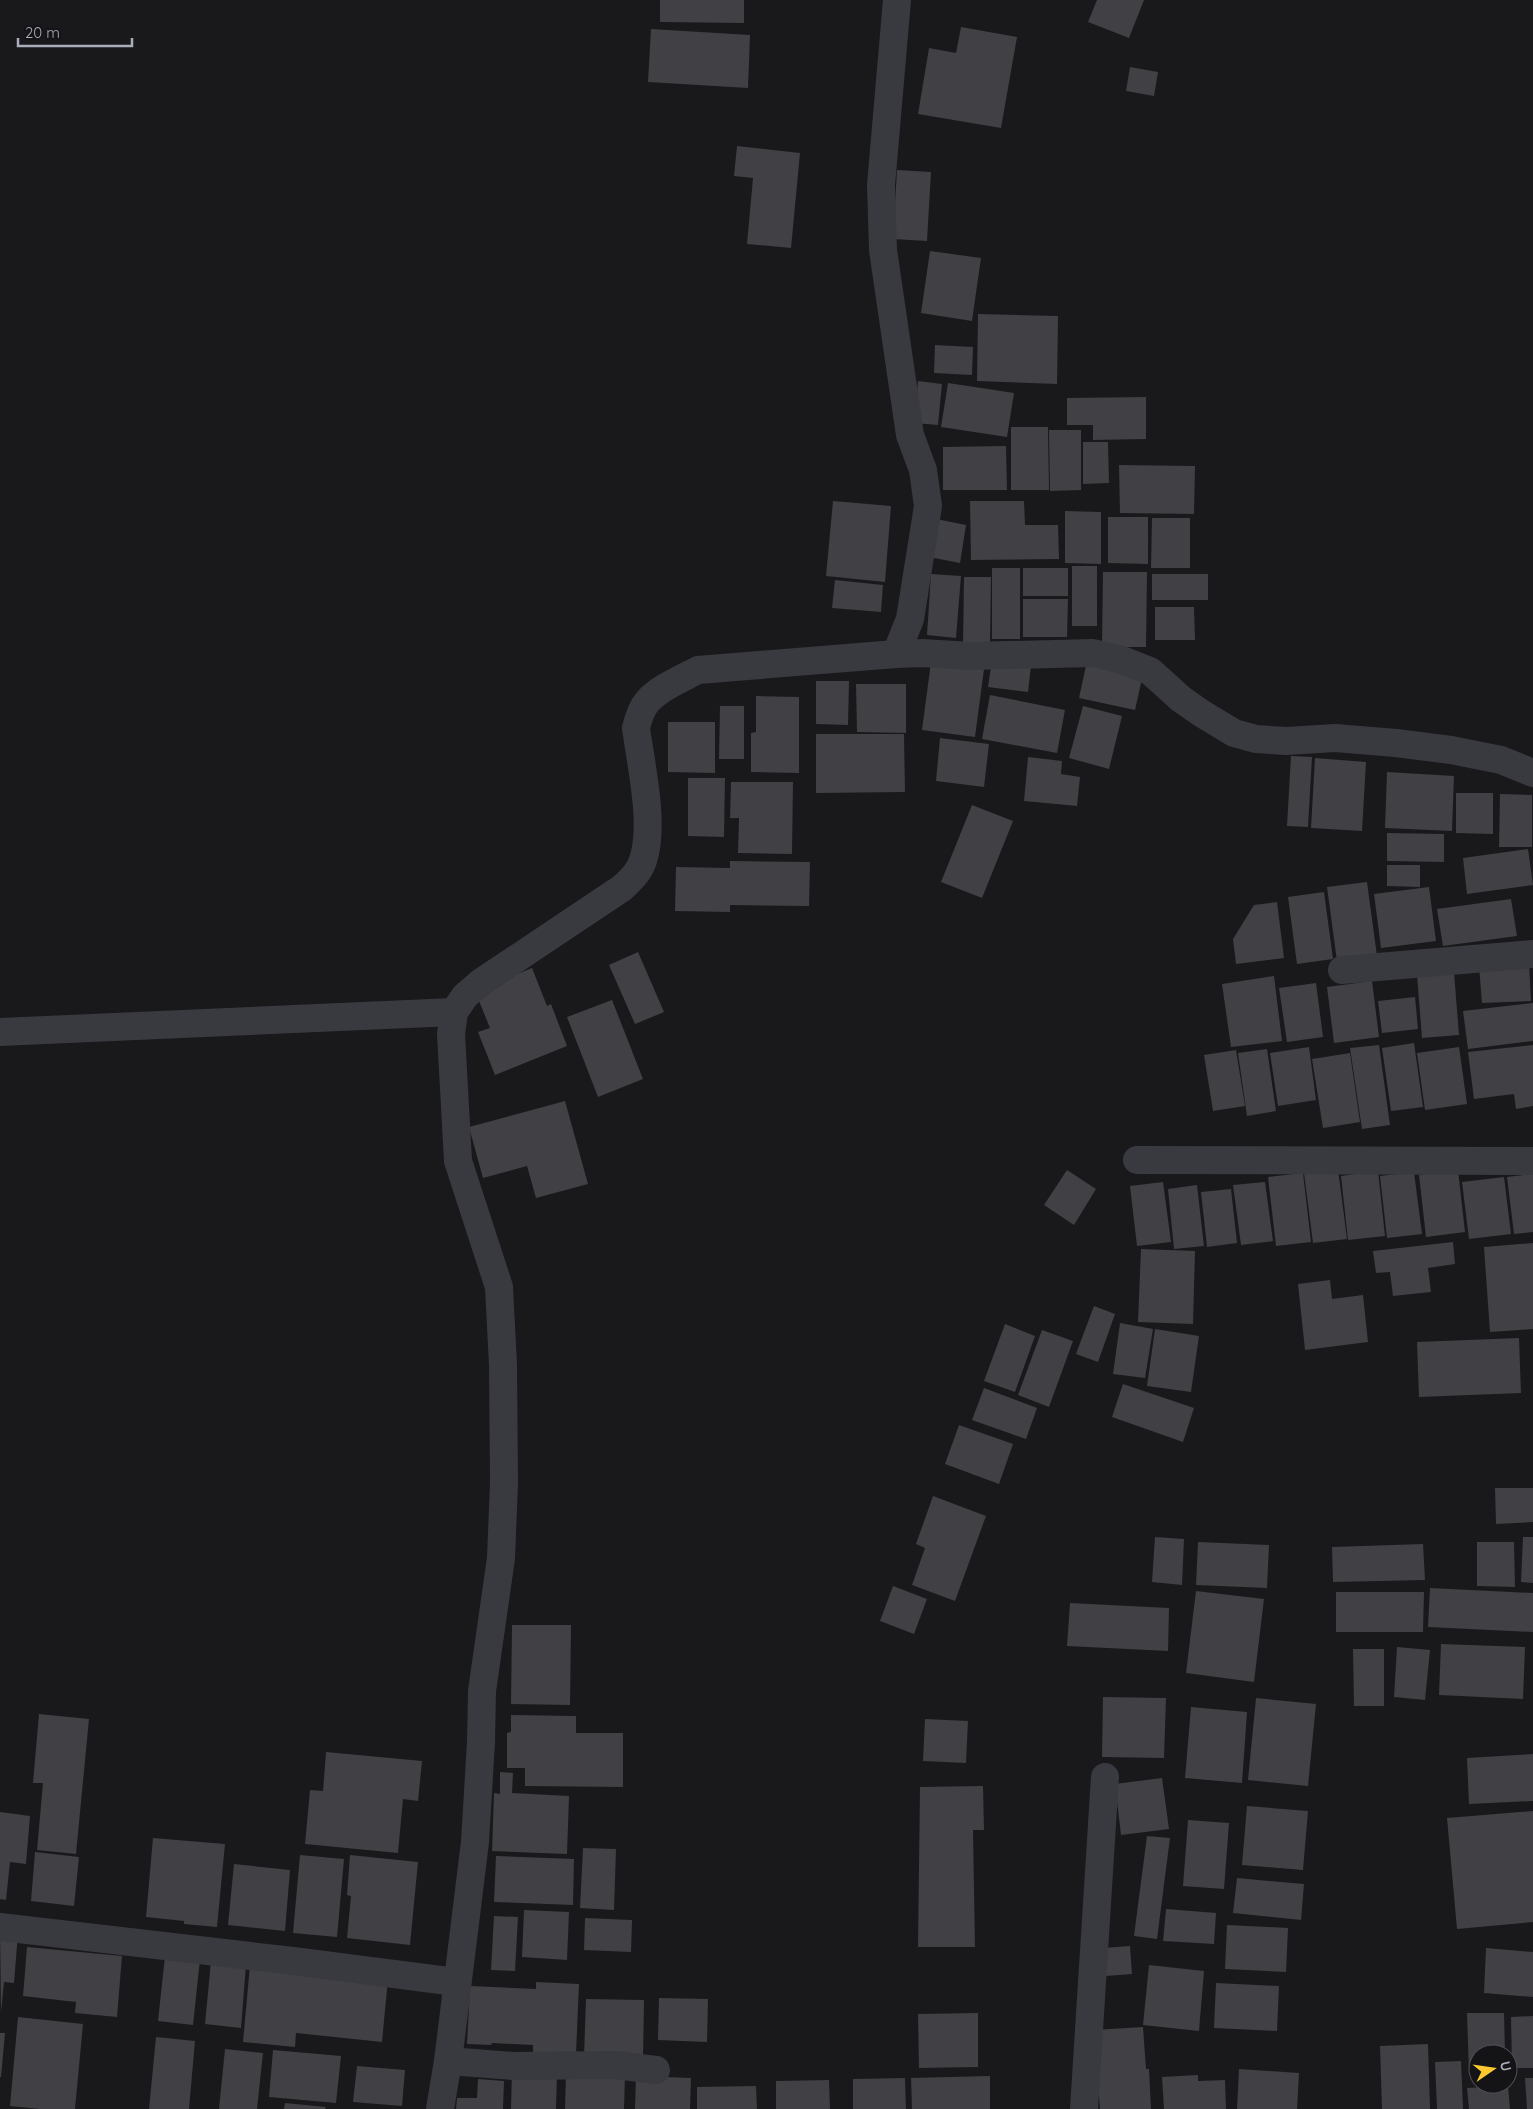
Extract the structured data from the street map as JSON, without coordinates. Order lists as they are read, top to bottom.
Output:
{
  "scale_bar": "20 m",
  "north": "right"
}
